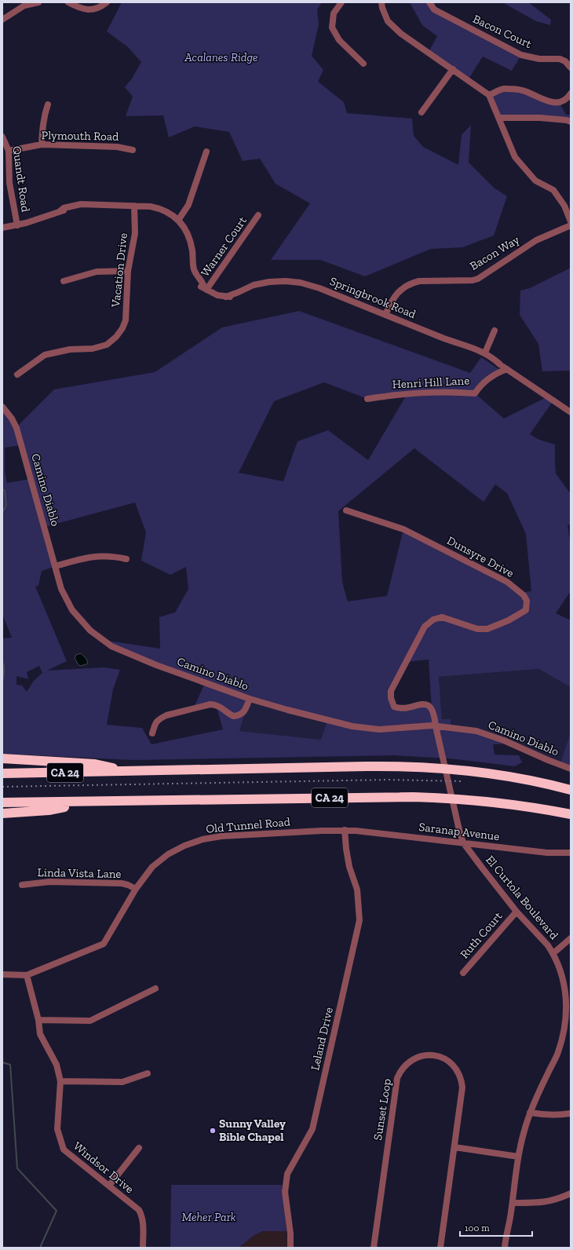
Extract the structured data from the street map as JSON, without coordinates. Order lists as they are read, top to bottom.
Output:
{
  "streets": {
    "highway": ["CA 24"],
    "street": [
      "Bacon Court",
      "Plymouth Road",
      "Quandt Road",
      "Warner Court",
      "Bacon Way",
      "Vacation Drive",
      "Springbrook Road",
      "Henri Hill Lane",
      "Camino Diablo",
      "Dunsyre Drive",
      "Old Tunnel Road",
      "Saranap Avenue",
      "Linda Vista Lane",
      "El Curtola Boulevard",
      "Ruth Court",
      "Leland Drive",
      "Sunset Loop",
      "Windsor Drive"
    ]
  },
  "crossings": [
    ["Plymouth Road", "Quandt Road"],
    ["Warner Court", "Springbrook Road"],
    ["Bacon Way", "Springbrook Road"],
    ["Springbrook Road", "Henri Hill Lane"],
    ["Camino Diablo", "Dunsyre Drive"],
    ["Camino Diablo", "El Curtola Boulevard"],
    ["Dunsyre Drive", "El Curtola Boulevard"],
    ["Old Tunnel Road", "Saranap Avenue"],
    ["Old Tunnel Road", "Linda Vista Lane"],
    ["Old Tunnel Road", "Leland Drive"],
    ["Old Tunnel Road", "Windsor Drive"],
    ["Saranap Avenue", "El Curtola Boulevard"],
    ["Saranap Avenue", "Leland Drive"],
    ["El Curtola Boulevard", "Ruth Court"]
  ],
  "parks": ["Acalanes Ridge", "Meher Park"],
  "places": ["Sunny Valley Bible Chapel"],
  "scale_bar": "100 m"
}
